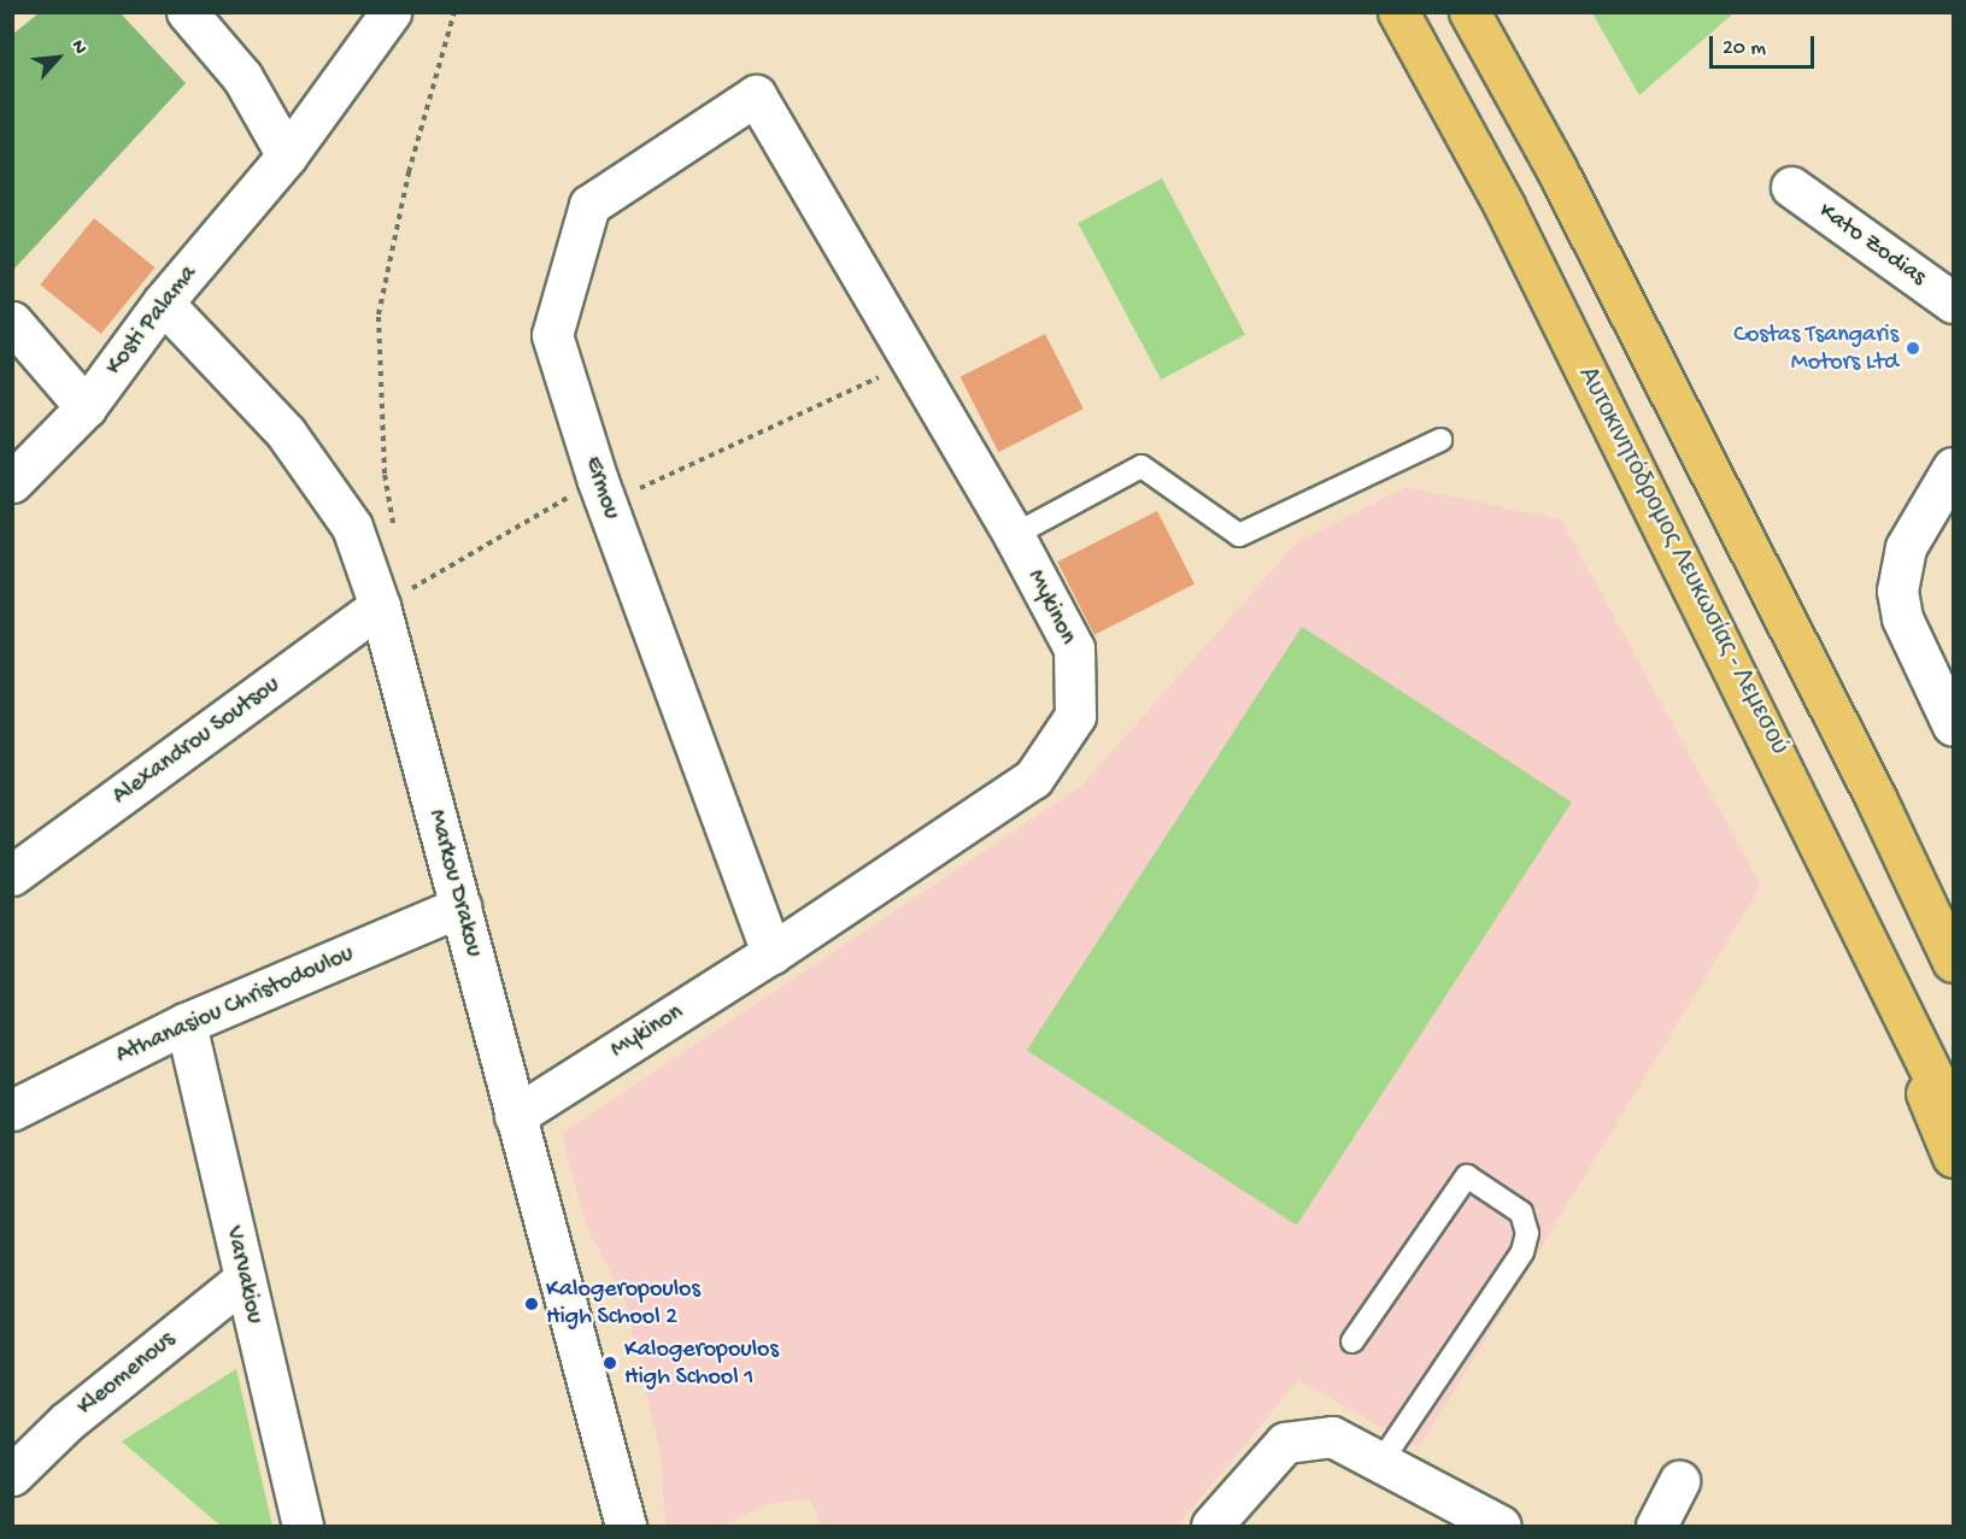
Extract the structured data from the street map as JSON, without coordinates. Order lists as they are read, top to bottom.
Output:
{
  "streets": {
    "highway": ["Αυτοκινητόδρομος Λευκωσίας - Λεμεσού"],
    "street": [
      "Kato Zodias",
      "Kosti Palama",
      "Ermou",
      "Mykinon",
      "Alexandrou Soutsou",
      "Markou Drakou",
      "Athanasiou Christodoulou",
      "Varvakiou",
      "Kleomenous"
    ]
  },
  "crossings": [
    ["Kosti Palama", "Markou Drakou"],
    ["Ermou", "Mykinon"],
    ["Mykinon", "Markou Drakou"],
    ["Alexandrou Soutsou", "Markou Drakou"],
    ["Markou Drakou", "Athanasiou Christodoulou"],
    ["Athanasiou Christodoulou", "Varvakiou"],
    ["Varvakiou", "Kleomenous"]
  ],
  "places": ["Costas Tsangaris Motors Ltd", "Kalogeropoulos High School 2", "Kalogeropoulos High School 1"],
  "scale_bar": "20 m",
  "north": "top right"
}
